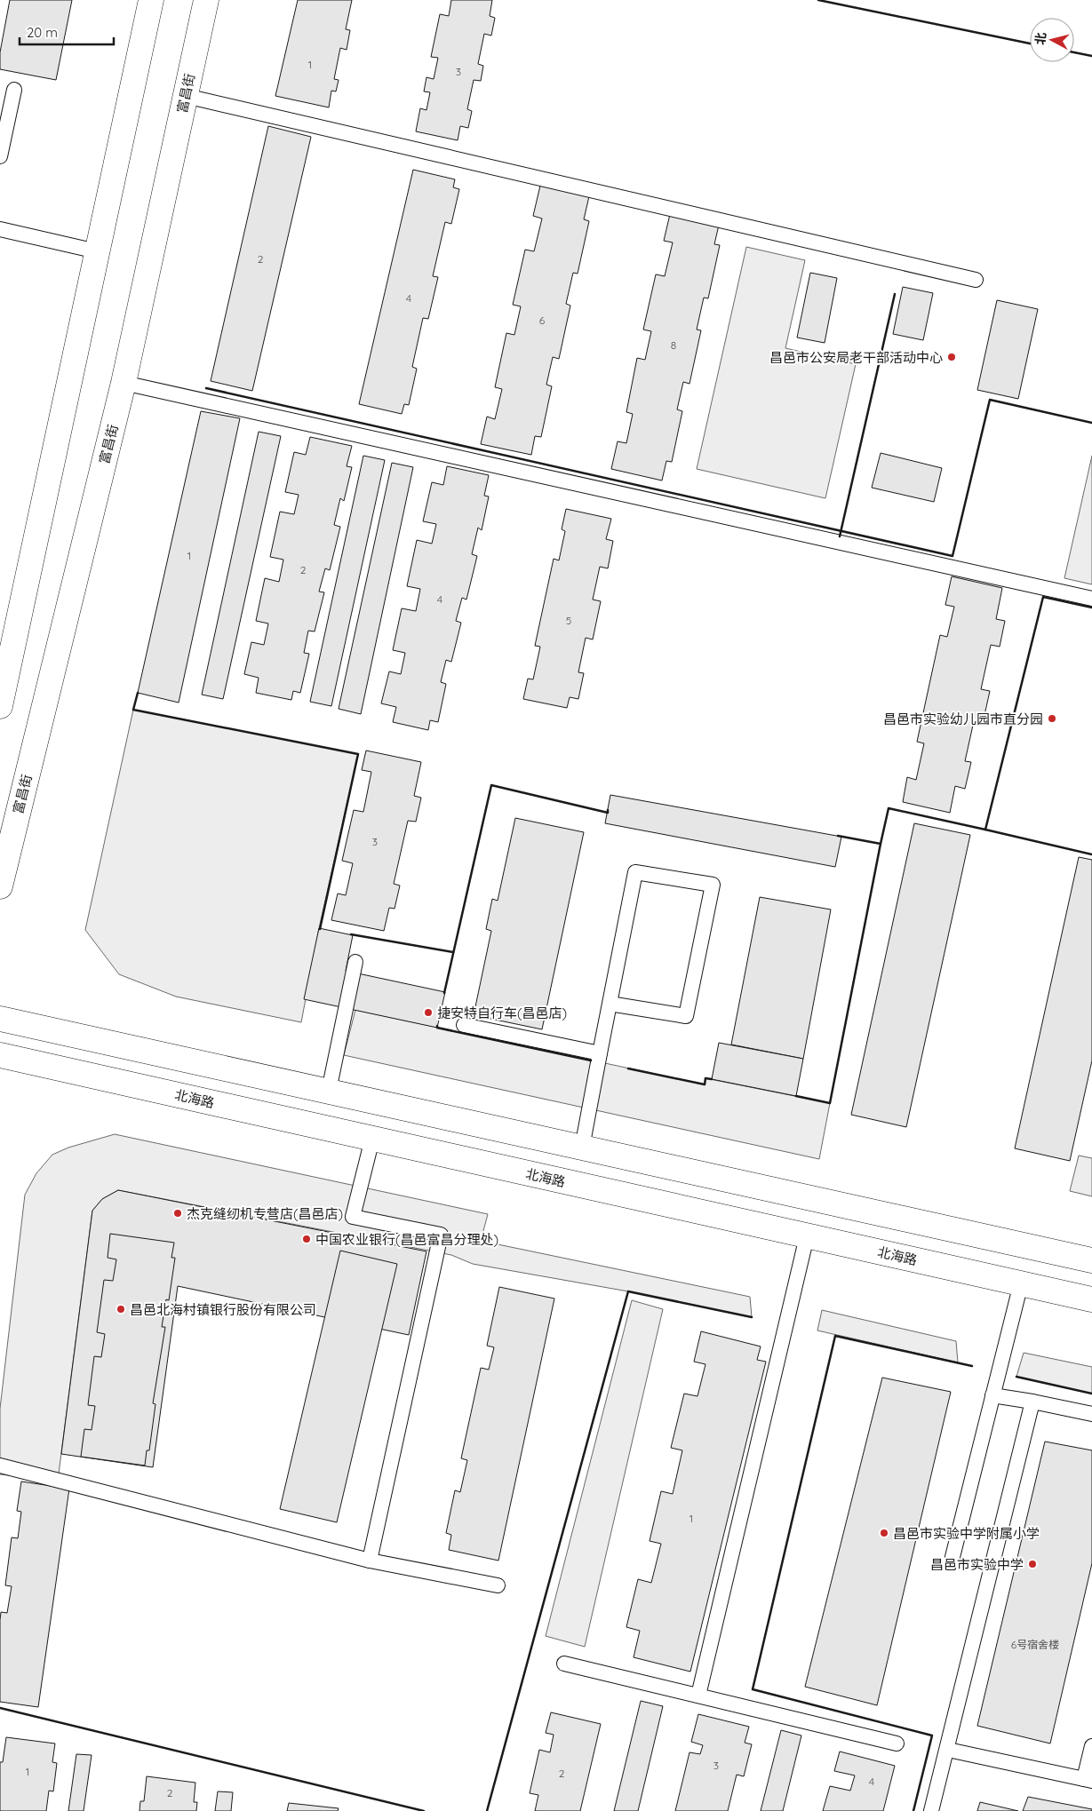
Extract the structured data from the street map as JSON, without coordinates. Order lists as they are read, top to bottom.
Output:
{
  "streets": {
    "main road": ["富昌街", "北海路"]
  },
  "places": [
    "昌邑市公安局老干部活动中心",
    "昌邑市实验幼儿园市直分园",
    "捷安特自行车(昌邑店)",
    "杰克缝纫机专营店(昌邑店)",
    "中国农业银行(昌邑富昌分理处)",
    "昌邑北海村镇银行股份有限公司",
    "昌邑市实验中学附属小学",
    "昌邑市实验中学"
  ],
  "house_numbers": [
    "1",
    "3",
    "2",
    "4",
    "6",
    "8",
    "1",
    "2",
    "4",
    "5",
    "3",
    "1",
    "6号宿舍楼",
    "3",
    "1",
    "2",
    "4",
    "2"
  ],
  "scale_bar": "20 m",
  "north": "left"
}
